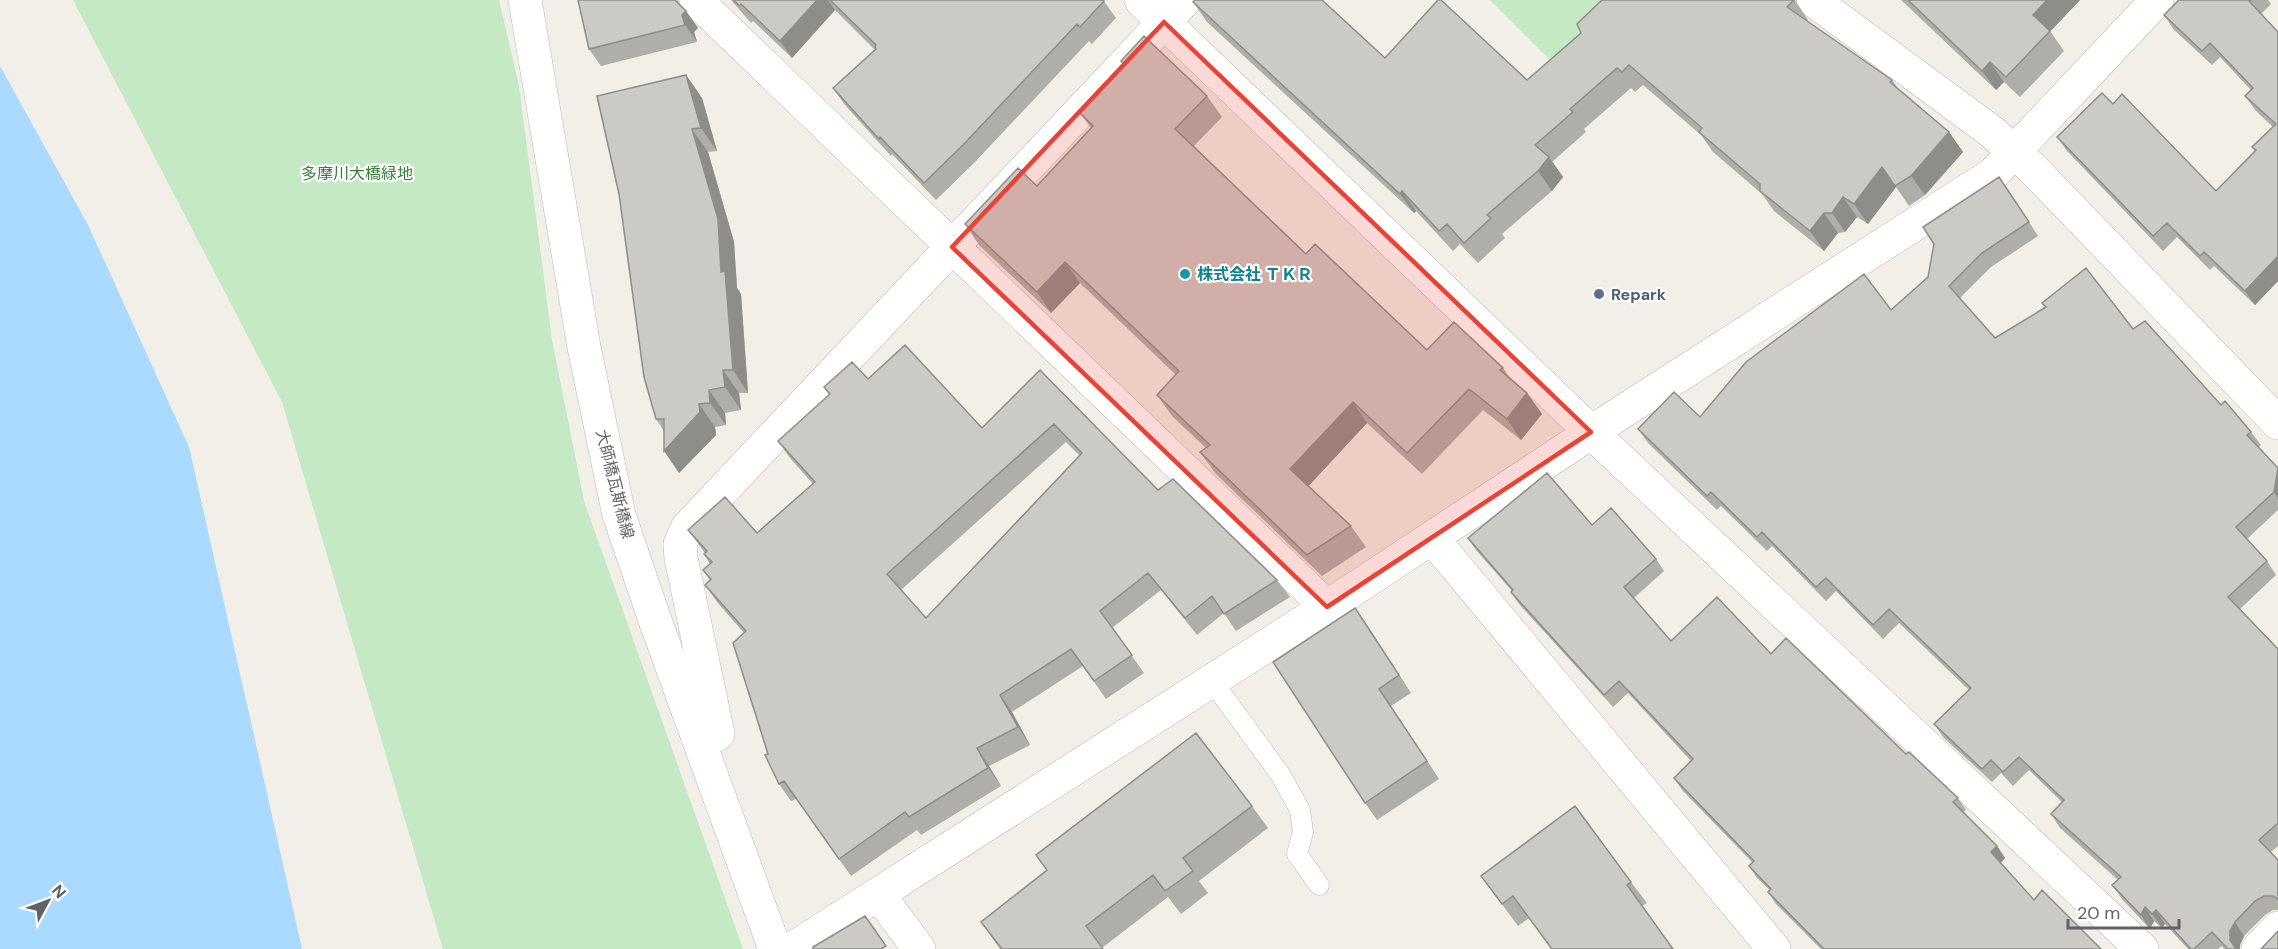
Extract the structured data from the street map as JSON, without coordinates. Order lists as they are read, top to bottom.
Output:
{
  "streets": {
    "street": ["大師橋瓦斯橋線"]
  },
  "parks": ["多摩川大橋緑地"],
  "places": ["株式会社 ＴＫＲ", "Repark"],
  "scale_bar": "20 m",
  "north": "top right"
}
